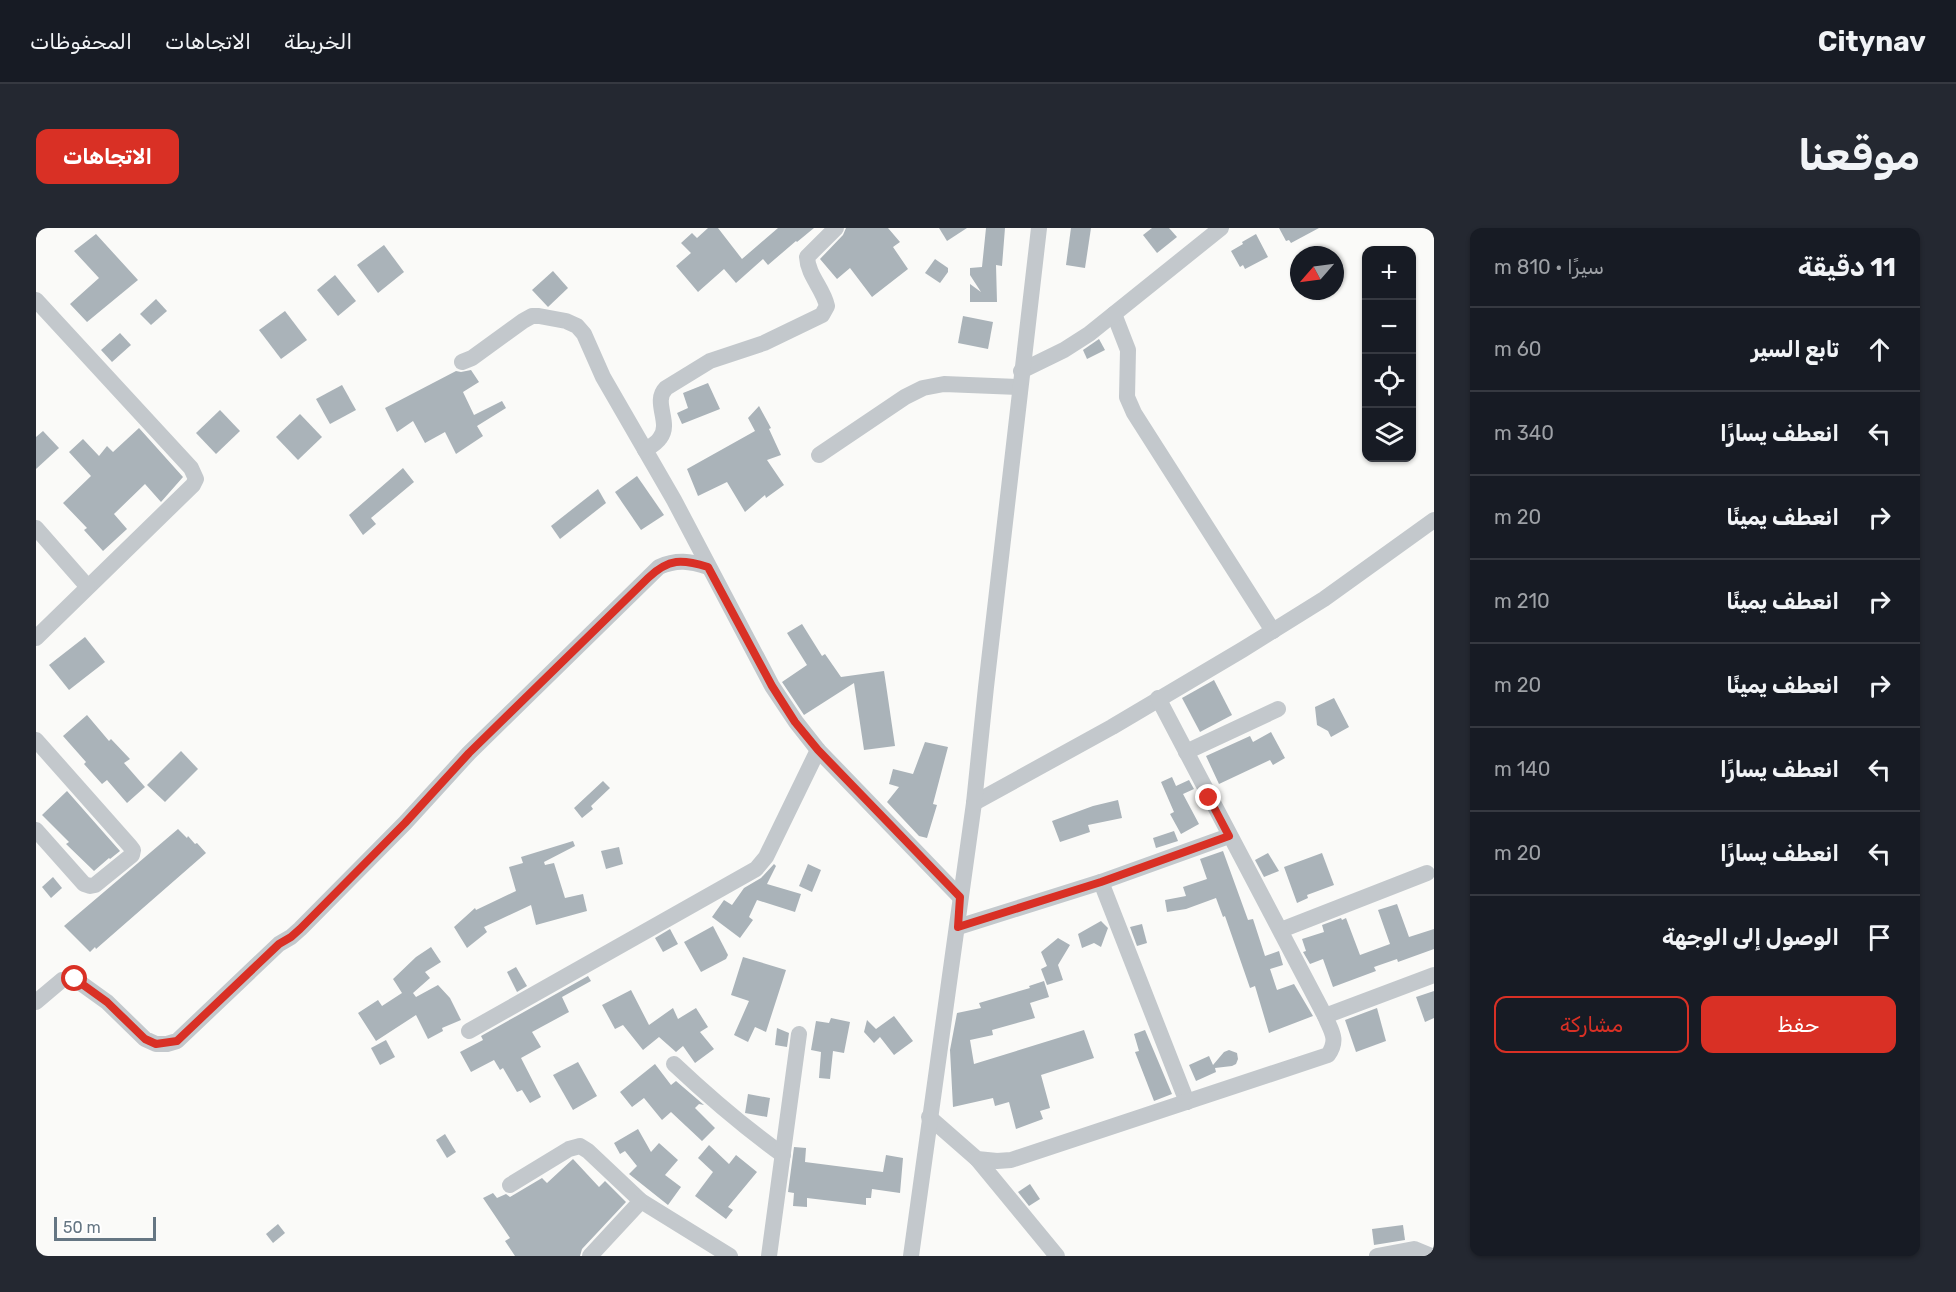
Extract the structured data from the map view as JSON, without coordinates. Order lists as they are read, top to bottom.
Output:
{
  "scale_bar": "50 m",
  "north": "bottom left",
  "page": {
    "header": "Citynav",
    "nav": ["الخريطة", "الاتجاهات", "المحفوظات"],
    "buttons": [
      "الاتجاهات",
      ["حفظ", "مشاركة"]
    ],
    "title": "موقعنا",
    "heading": ["11 دقيقة", "سيرًا · 810 m"],
    "map_buttons": ["+", "−"],
    "list": [
      ["تابع السير", "60 m"],
      ["انعطف يسارًا", "340 m"],
      ["انعطف يمينًا", "20 m"],
      ["انعطف يمينًا", "210 m"],
      ["انعطف يمينًا", "20 m"],
      ["انعطف يسارًا", "140 m"],
      ["انعطف يسارًا", "20 m"],
      "الوصول إلى الوجهة"
    ],
    "scale": "50 m"
  }
}
